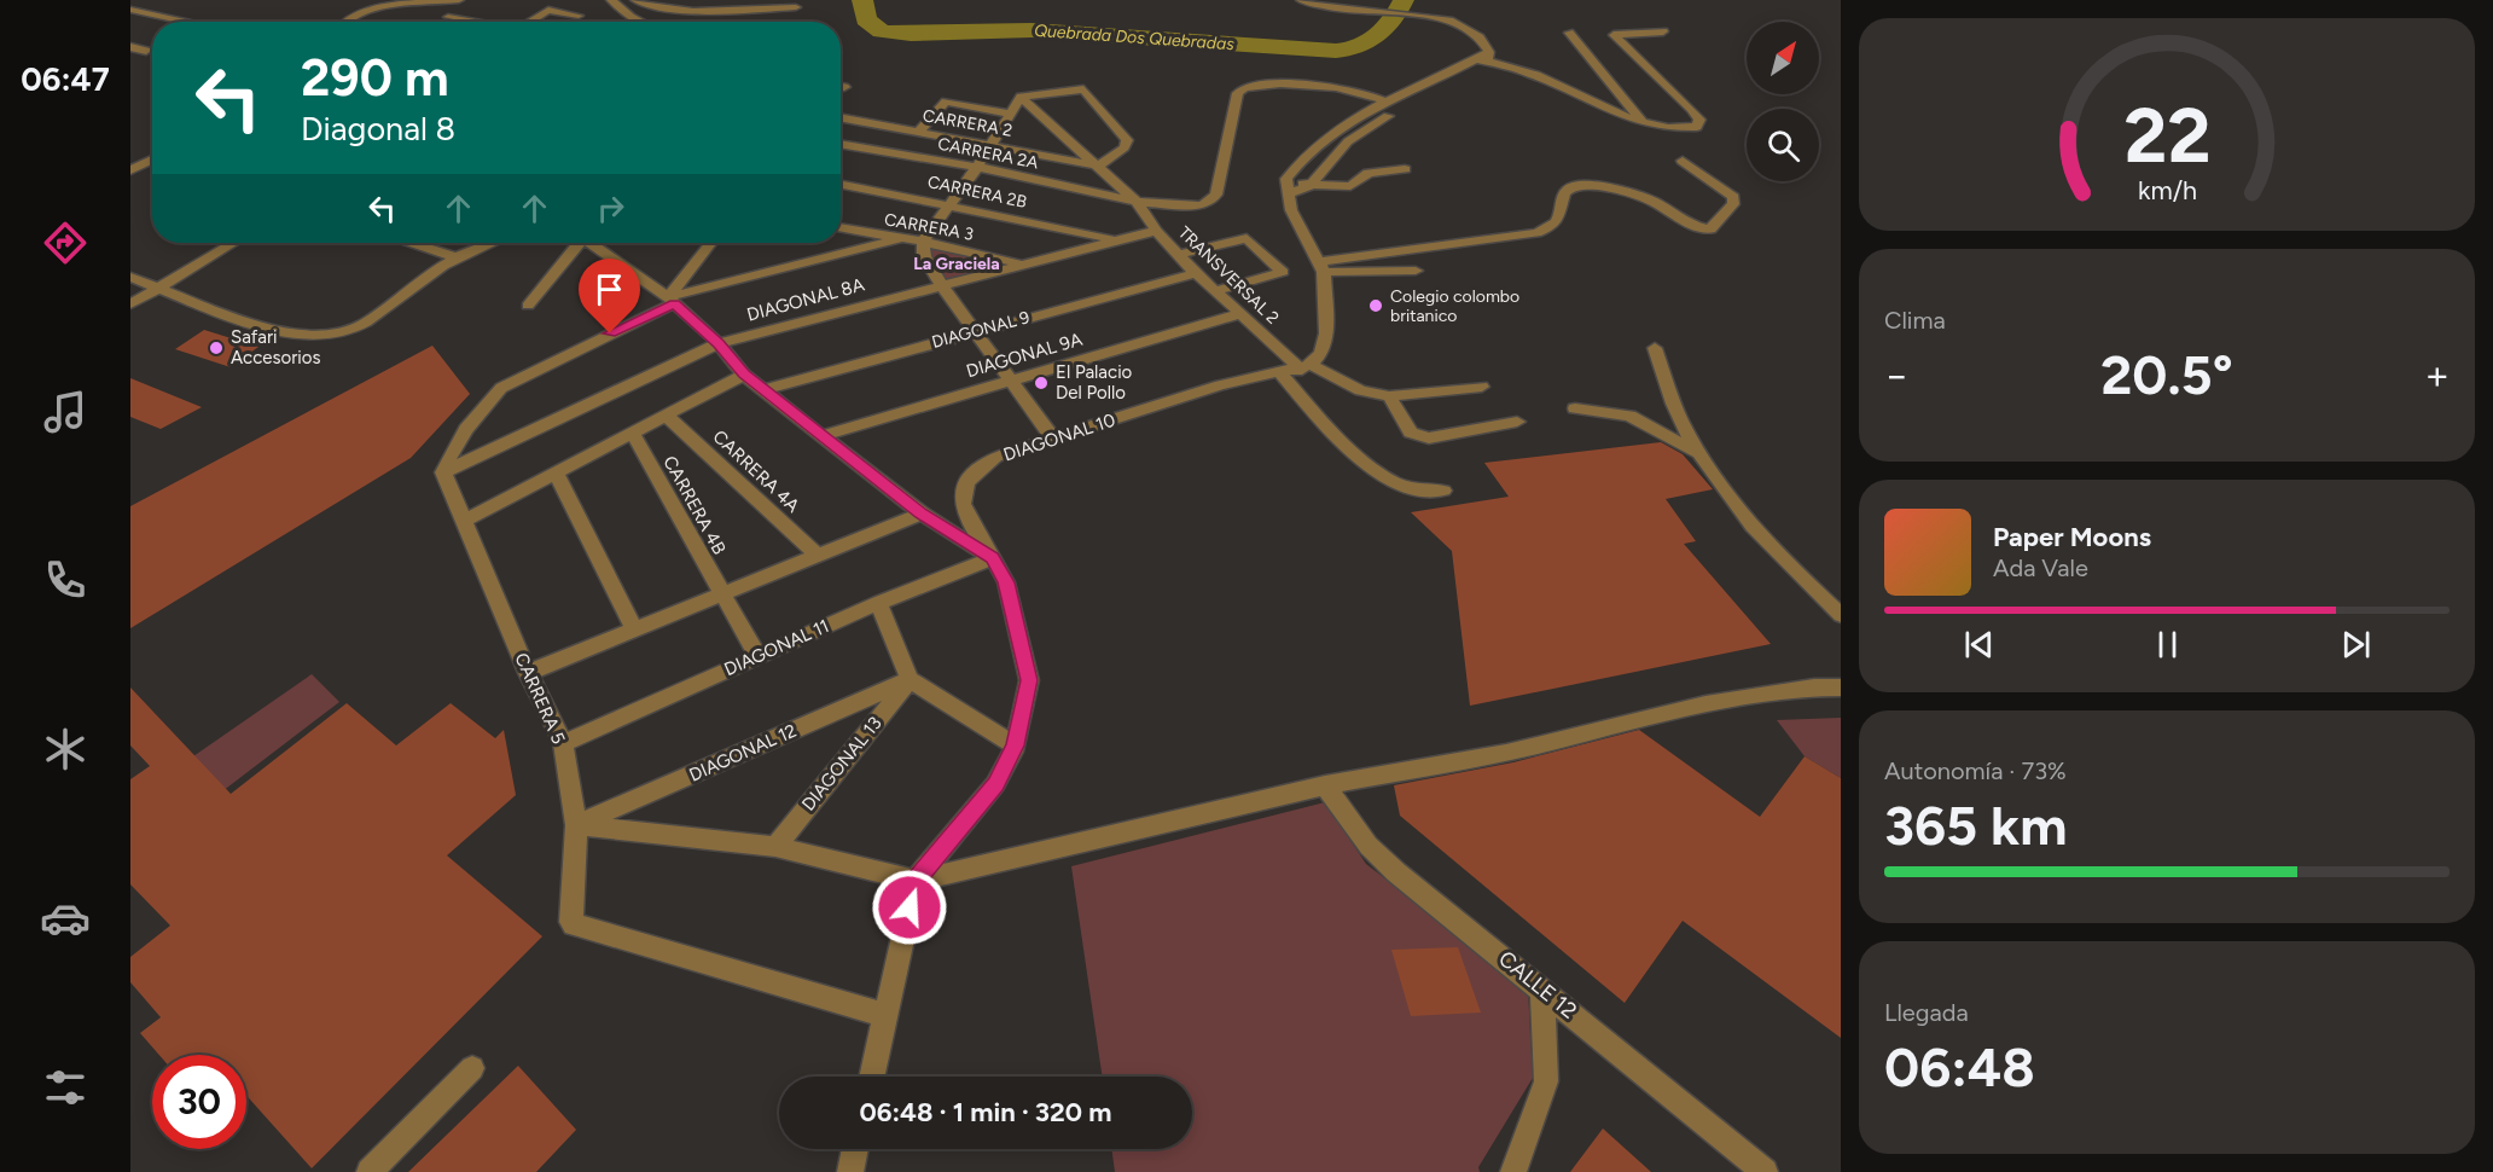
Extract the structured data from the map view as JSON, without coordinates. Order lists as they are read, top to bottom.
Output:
{
  "streets": {
    "street": [
      "CARRERA 2",
      "CARRERA 2A",
      "CARRERA 2B",
      "CARRERA 3",
      "TRANSVERSAL 2",
      "DIAGONAL 8A",
      "DIAGONAL 9",
      "DIAGONAL 9A",
      "DIAGONAL 10",
      "CARRERA 4A",
      "CARRERA 4B",
      "DIAGONAL 11",
      "CARRERA 5",
      "DIAGONAL 12",
      "DIAGONAL 13",
      "CALLE 12"
    ]
  },
  "crossings": [
    ["CARRERA 2", "TRANSVERSAL 2"],
    ["CARRERA 2A", "TRANSVERSAL 2"],
    ["CARRERA 2B", "DIAGONAL 8A"],
    ["CARRERA 3", "DIAGONAL 8A"],
    ["TRANSVERSAL 2", "DIAGONAL 8A"],
    ["TRANSVERSAL 2", "DIAGONAL 9"],
    ["TRANSVERSAL 2", "DIAGONAL 9A"],
    ["TRANSVERSAL 2", "DIAGONAL 10"],
    ["DIAGONAL 8A", "CARRERA 5"],
    ["DIAGONAL 10", "DIAGONAL 11"],
    ["CARRERA 4B", "DIAGONAL 11"],
    ["DIAGONAL 11", "CARRERA 5"],
    ["CARRERA 5", "DIAGONAL 12"],
    ["DIAGONAL 12", "DIAGONAL 13"]
  ],
  "districts": ["La Graciela"],
  "water": ["Quebrada Dos Quebradas"],
  "places": ["Colegio colombo britanico", "Safari Accesorios", "El Palacio Del Pollo"],
  "north": "top right",
  "page": {
    "tabs": "06:47",
    "turn": ["290 m", "Diagonal 8"],
    "tile": [
      "Clima",
      ["Autonomía · 73%", "365 km"],
      ["Llegada", "06:48"]
    ],
    "heat": ["−", "20.5°", "+"],
    "song": ["Paper Moons", "Ada Vale"],
    "limit": "30",
    "trip": "06:48 · 1 min · 320 m",
    "gauge": ["22", "km/h"]
  }
}
